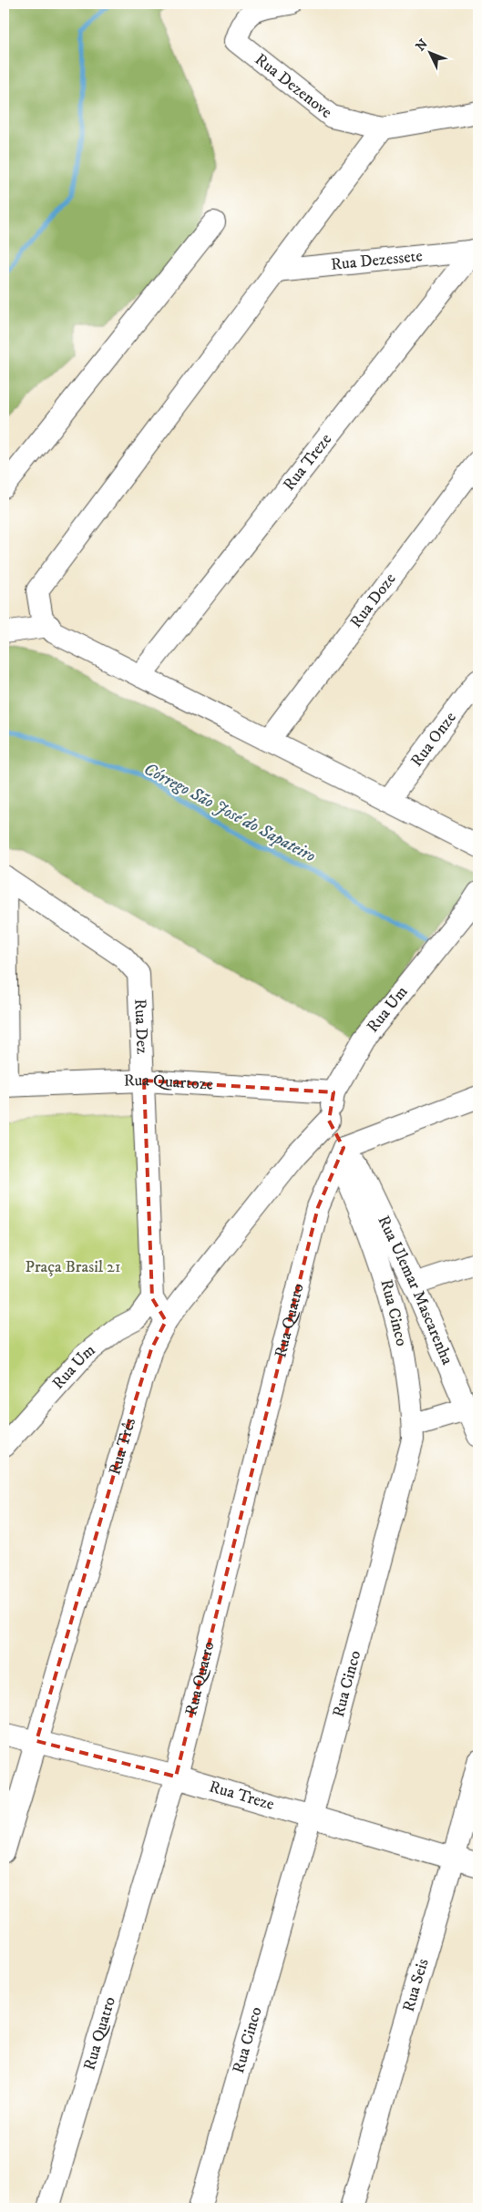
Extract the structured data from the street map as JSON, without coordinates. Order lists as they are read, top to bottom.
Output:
{
  "streets": {
    "street": [
      "Rua Dezenove",
      "Rua Dezessete",
      "Rua Treze",
      "Rua Doze",
      "Rua Onze",
      "Rua Um",
      "Rua Dez",
      "Rua Quartoze",
      "Rua Ulemar Mascarenha",
      "Rua Cinco",
      "Rua Quatro",
      "Rua Três",
      "Rua Seis"
    ]
  },
  "crossings": [
    ["Rua Dezessete", "Rua Treze"],
    ["Rua Treze", "Rua Cinco"],
    ["Rua Treze", "Rua Quatro"],
    ["Rua Treze", "Rua Três"],
    ["Rua Treze", "Rua Seis"],
    ["Rua Um", "Rua Dez"],
    ["Rua Um", "Rua Quartoze"],
    ["Rua Um", "Rua Três"],
    ["Rua Dez", "Rua Quartoze"],
    ["Rua Ulemar Mascarenha", "Rua Cinco"],
    ["Rua Ulemar Mascarenha", "Rua Quatro"],
    ["Rua Cinco", "Rua Quatro"]
  ],
  "water": ["Córrego São José do Sapateiro"],
  "parks": ["Praça Brasil 21"],
  "north": "top left"
}
